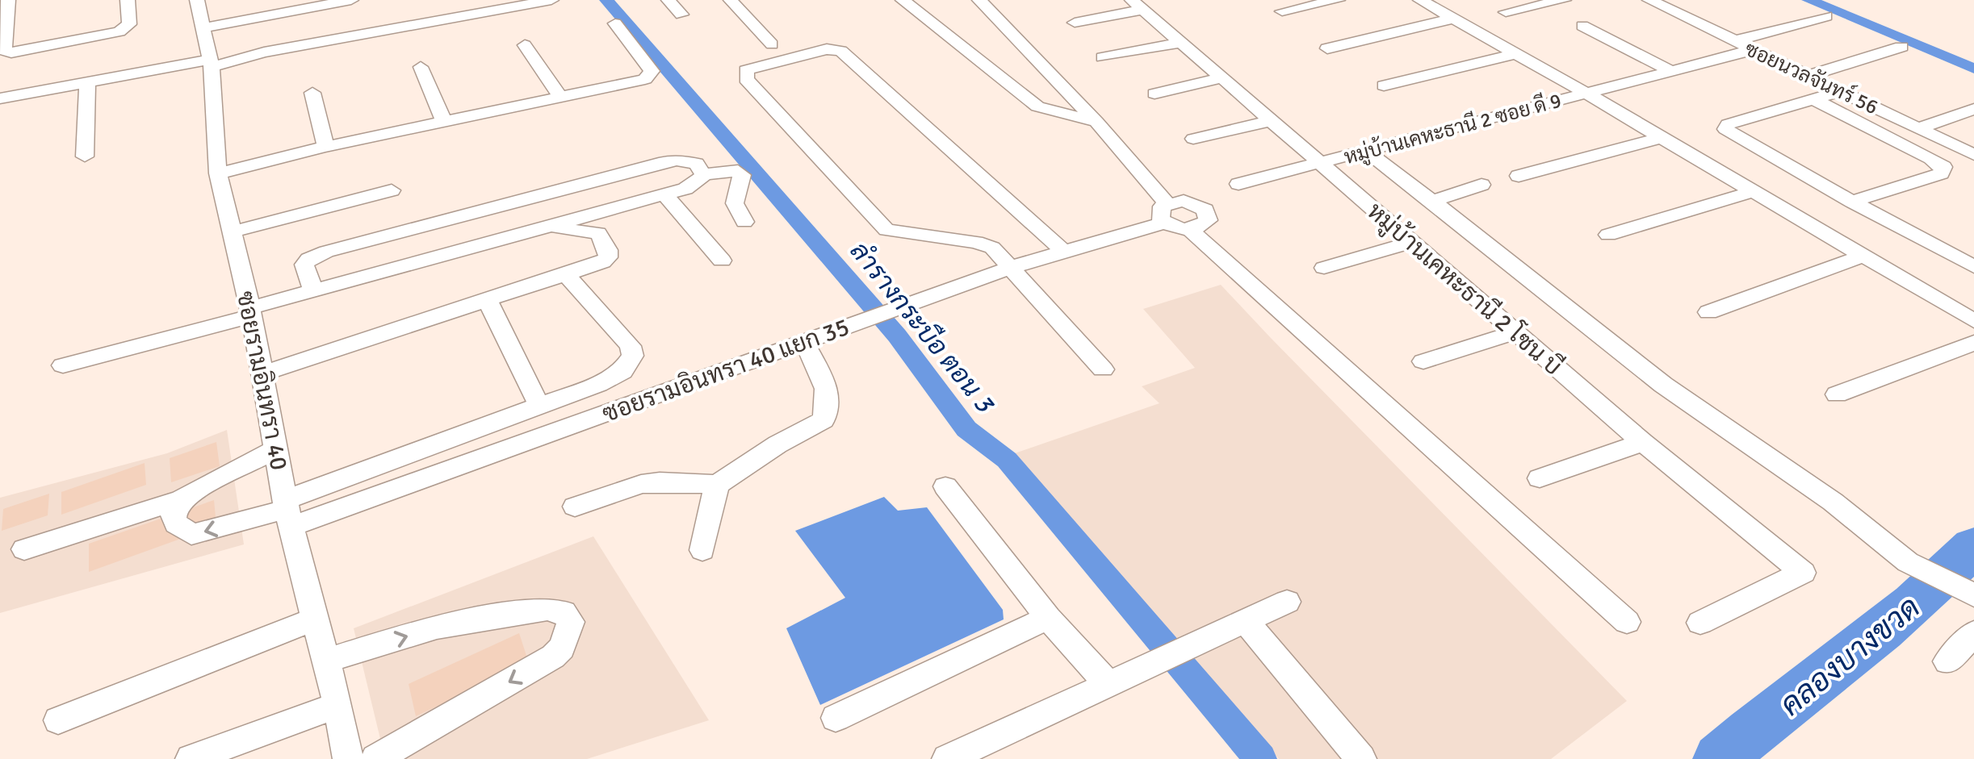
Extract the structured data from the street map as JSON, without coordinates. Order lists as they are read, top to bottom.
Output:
{
  "streets": {
    "street": [
      "ซอยนวลจันทร์ 56",
      "หมู่บ้านเคหะธานี 2 ซอย ดี 9",
      "หมู่บ้านเคหะธานี 2 โซน บี",
      "ซอยรามอินทรา 40 แยก 35",
      "ซอยรามอินทรา 40"
    ]
  },
  "crossings": [
    ["ซอยนวลจันทร์ 56", "หมู่บ้านเคหะธานี 2 ซอย ดี 9"],
    ["หมู่บ้านเคหะธานี 2 ซอย ดี 9", "หมู่บ้านเคหะธานี 2 โซน บี"],
    ["ซอยรามอินทรา 40 แยก 35", "ซอยรามอินทรา 40"]
  ],
  "water": ["ลำรางกระบือ ตอน 3", "คลองบางขวด"]
}
